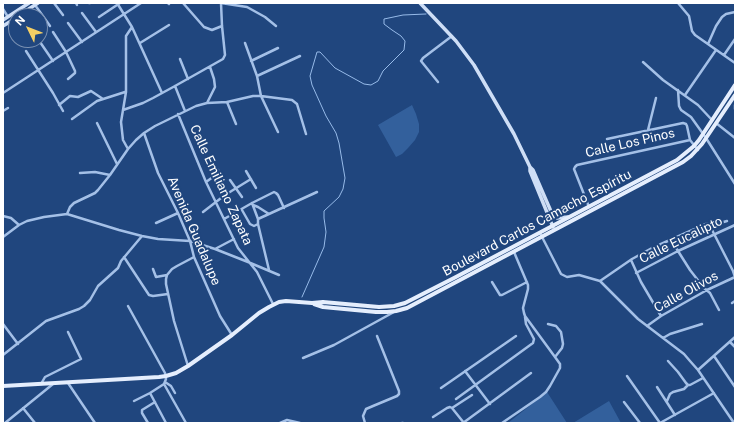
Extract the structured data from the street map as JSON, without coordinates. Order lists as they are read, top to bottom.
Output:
{
  "streets": {
    "main road": ["Boulevard Carlos Camacho Espíritu"],
    "street": [
      "Calle Los Pinos",
      "Calle Emiliano Zapata",
      "Avenida Guadalupe",
      "Calle Eucalipto",
      "Calle Olivos"
    ]
  },
  "crossings": [
    ["Calle Los Pinos", "Boulevard Carlos Camacho Espíritu"],
    ["Calle Emiliano Zapata", "Boulevard Carlos Camacho Espíritu"],
    ["Boulevard Carlos Camacho Espíritu", "Avenida Guadalupe"]
  ],
  "north": "top left"
}
